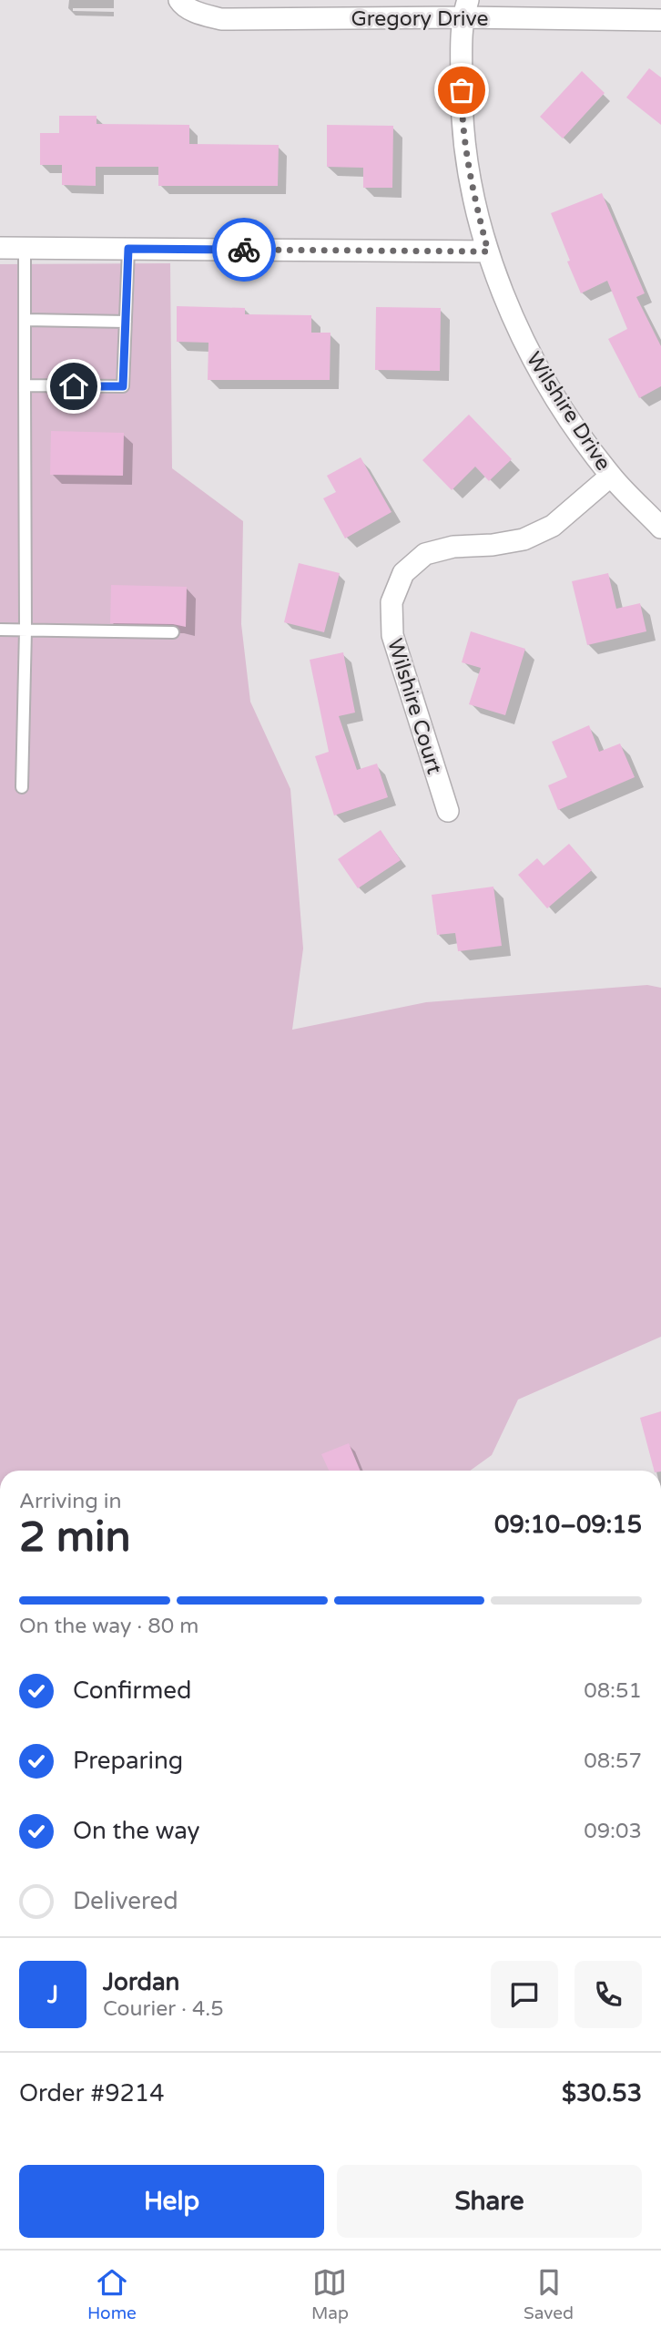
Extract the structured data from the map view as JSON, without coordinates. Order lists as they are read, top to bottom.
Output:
{
  "streets": {
    "street": ["Gregory Drive", "Wilshire Drive", "Wilshire Court"]
  },
  "crossings": [
    ["Gregory Drive", "Wilshire Drive"],
    ["Wilshire Drive", "Wilshire Court"]
  ],
  "page": {
    "heading": ["2 min", "Arriving in", "09:10–09:15"],
    "panel": [
      "Jordan",
      "Courier · 4.5",
      "Order #9214",
      "$30.53"
    ],
    "bar": "On the way · 80 m",
    "list": [
      ["Confirmed", "08:51"],
      ["Preparing", "08:57"],
      ["On the way", "09:03"],
      "Delivered"
    ],
    "round": "J",
    "buttons": ["Help", "Share"],
    "tabs": ["Home", "Map", "Saved"]
  }
}
